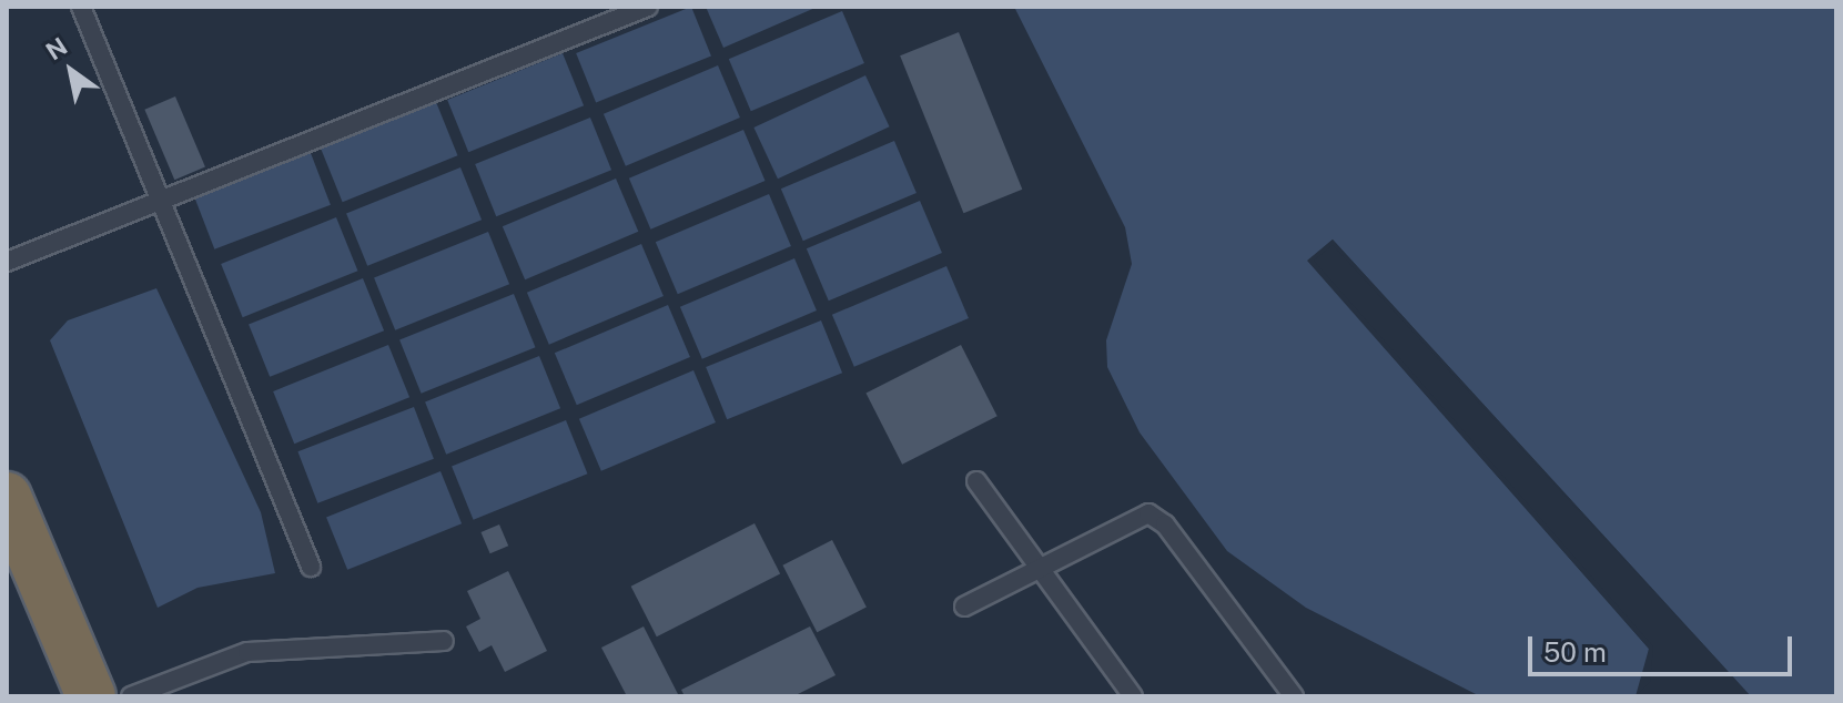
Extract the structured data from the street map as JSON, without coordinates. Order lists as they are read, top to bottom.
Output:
{
  "scale_bar": "50 m",
  "north": "top left"
}
